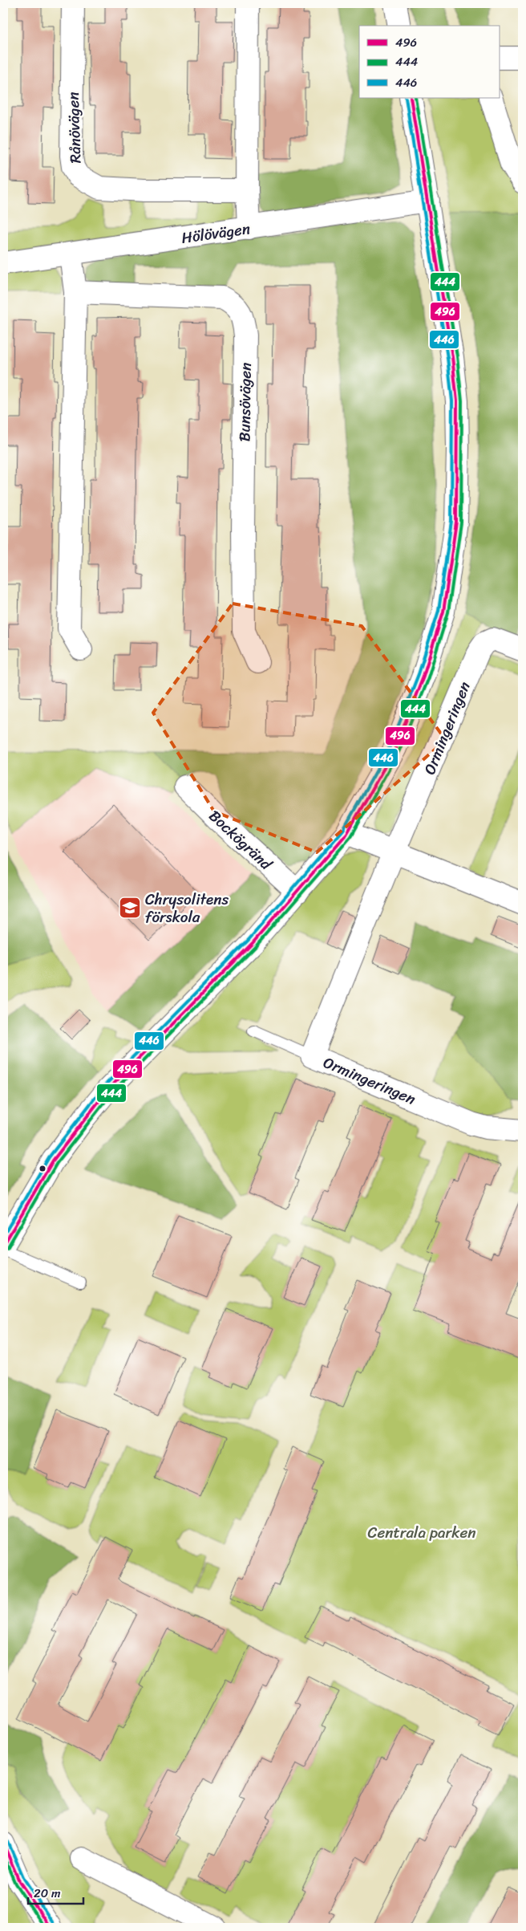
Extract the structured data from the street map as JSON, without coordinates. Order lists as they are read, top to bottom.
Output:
{
  "streets": {
    "street": [
      "Rånövägen",
      "Hölövägen",
      "Bunsövägen",
      "Ormingeringen",
      "Bockögränd"
    ]
  },
  "parks": ["Centrala parken"],
  "places": {
    "school or university": ["Chrysolitens förskola"]
  },
  "lines": ["transit line 496", "transit line 444", "transit line 446"],
  "legend": ["496", "444", "446"],
  "scale_bar": "20 m"
}
